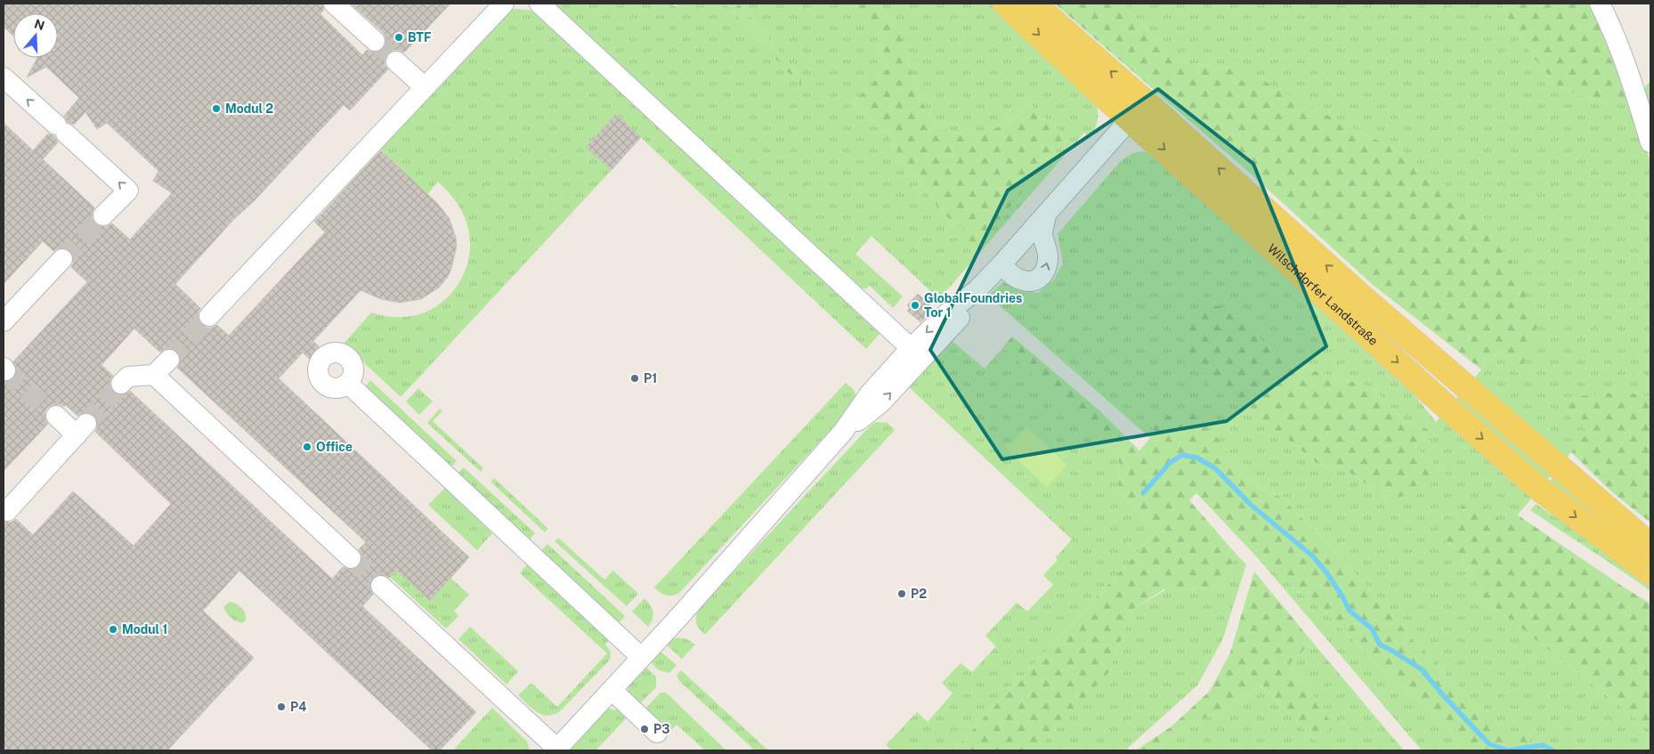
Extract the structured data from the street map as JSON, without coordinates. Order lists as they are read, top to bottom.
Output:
{
  "streets": {
    "main road": ["Wilschdorfer Landstraße"]
  },
  "places": [
    "BTF",
    "Modul 2",
    "GlobalFoundries Tor 1",
    "P1",
    "Office",
    "P2",
    "Modul 1",
    "P4",
    "P3"
  ],
  "north": "top"
}
